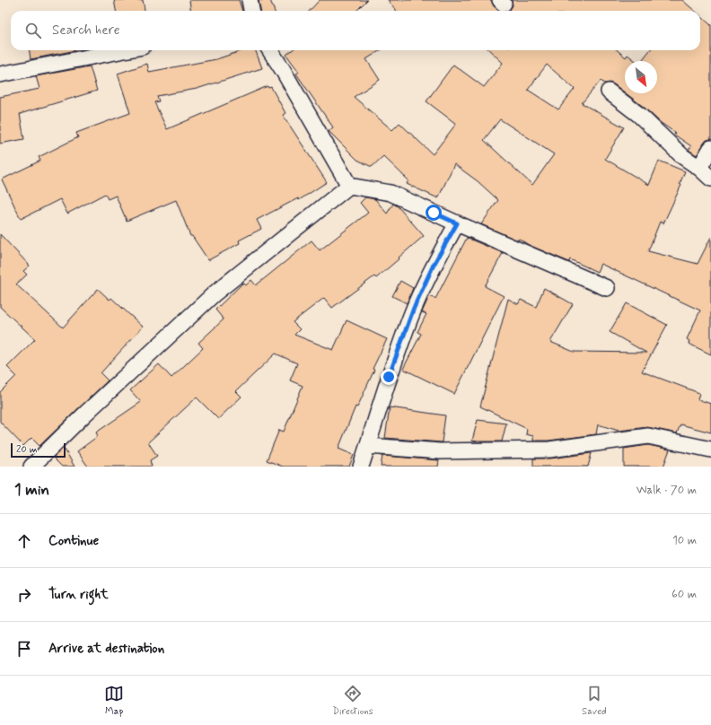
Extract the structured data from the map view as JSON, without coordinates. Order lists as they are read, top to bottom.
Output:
{
  "scale_bar": "20 m",
  "north": "bottom right",
  "page": {
    "search": "Search here",
    "scale": "20 m",
    "heading": ["1 min", "Walk · 70 m"],
    "list": [
      ["Continue", "10 m"],
      ["Turn right", "60 m"],
      "Arrive at destination"
    ],
    "nav": ["Map", "Directions", "Saved"]
  }
}
